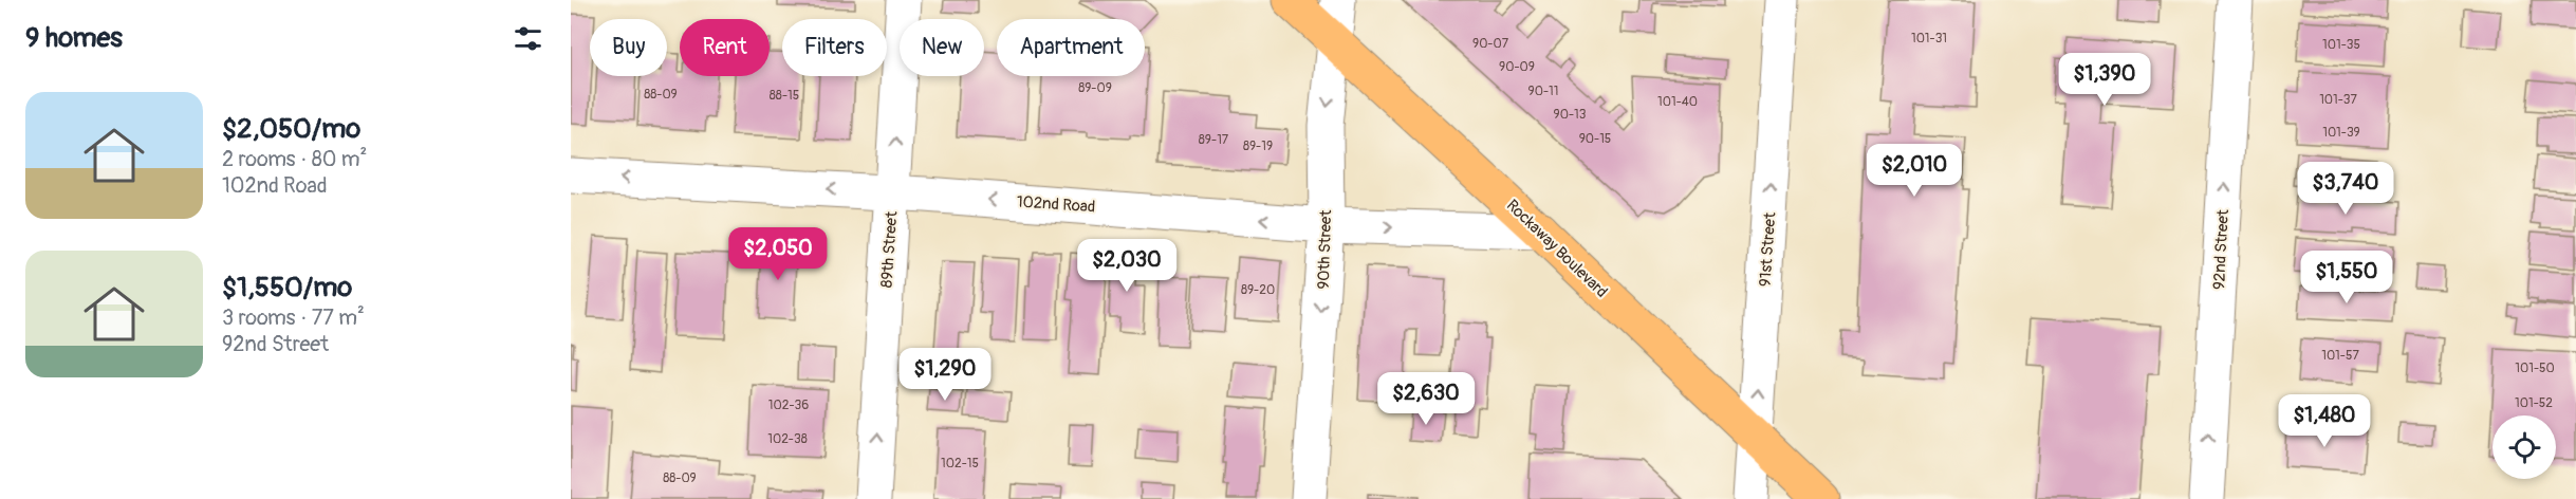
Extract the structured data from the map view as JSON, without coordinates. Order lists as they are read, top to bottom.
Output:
{
  "streets": {
    "main road": ["Rockaway Boulevard"],
    "street": [
      "102nd Road",
      "89th Street",
      "90th Street",
      "91st Street",
      "92nd Street"
    ]
  },
  "crossings": [
    ["102nd Road", "Rockaway Boulevard"],
    ["102nd Road", "89th Street"],
    ["102nd Road", "90th Street"],
    ["Rockaway Boulevard", "90th Street"],
    ["Rockaway Boulevard", "91st Street"]
  ],
  "one_way": [
    "89th Street",
    "90th Street",
    "91st Street",
    "92nd Street"
  ],
  "house_numbers": [
    "101-31",
    "90-07",
    "101-35",
    "90-09",
    "89-09",
    "90-11",
    "88-09",
    "88-15",
    "101-37",
    "101-40",
    "90-13",
    "101-39",
    "90-15",
    "89-17",
    "89-19",
    "89-20",
    "101-57",
    "101-50",
    "101-52",
    "102-36",
    "102-38",
    "102-15",
    "88-09"
  ],
  "page": {
    "heading": "9 homes",
    "chip": [
      "Buy",
      "Rent",
      "Filters",
      "New",
      "Apartment"
    ],
    "price": [
      "$1,390",
      "$2,010",
      "$3,740",
      "$2,050",
      "$2,030",
      "$1,550",
      "$1,290",
      "$2,630",
      "$1,480"
    ],
    "list": [
      {
        "name": "$2,050/mo",
        "note": "2 rooms · 80 m² · 102nd Road"
      },
      {
        "name": "$1,550/mo",
        "note": "3 rooms · 77 m² · 92nd Street"
      }
    ]
  }
}
